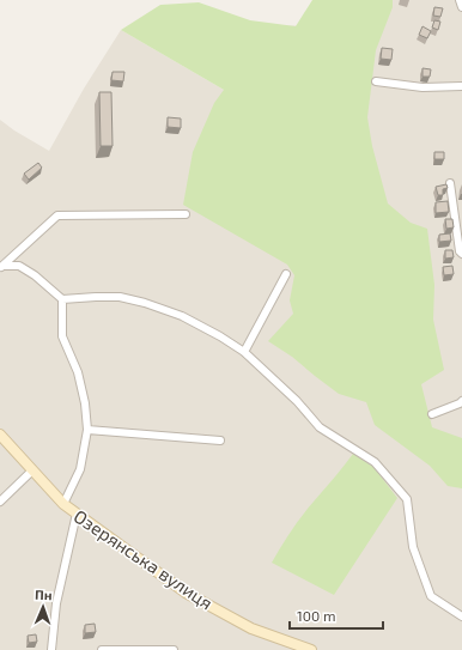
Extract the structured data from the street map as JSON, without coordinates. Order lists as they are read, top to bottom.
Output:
{
  "streets": {
    "street": ["Озерянська вулиця"]
  },
  "scale_bar": "100 m",
  "north": "top"
}
